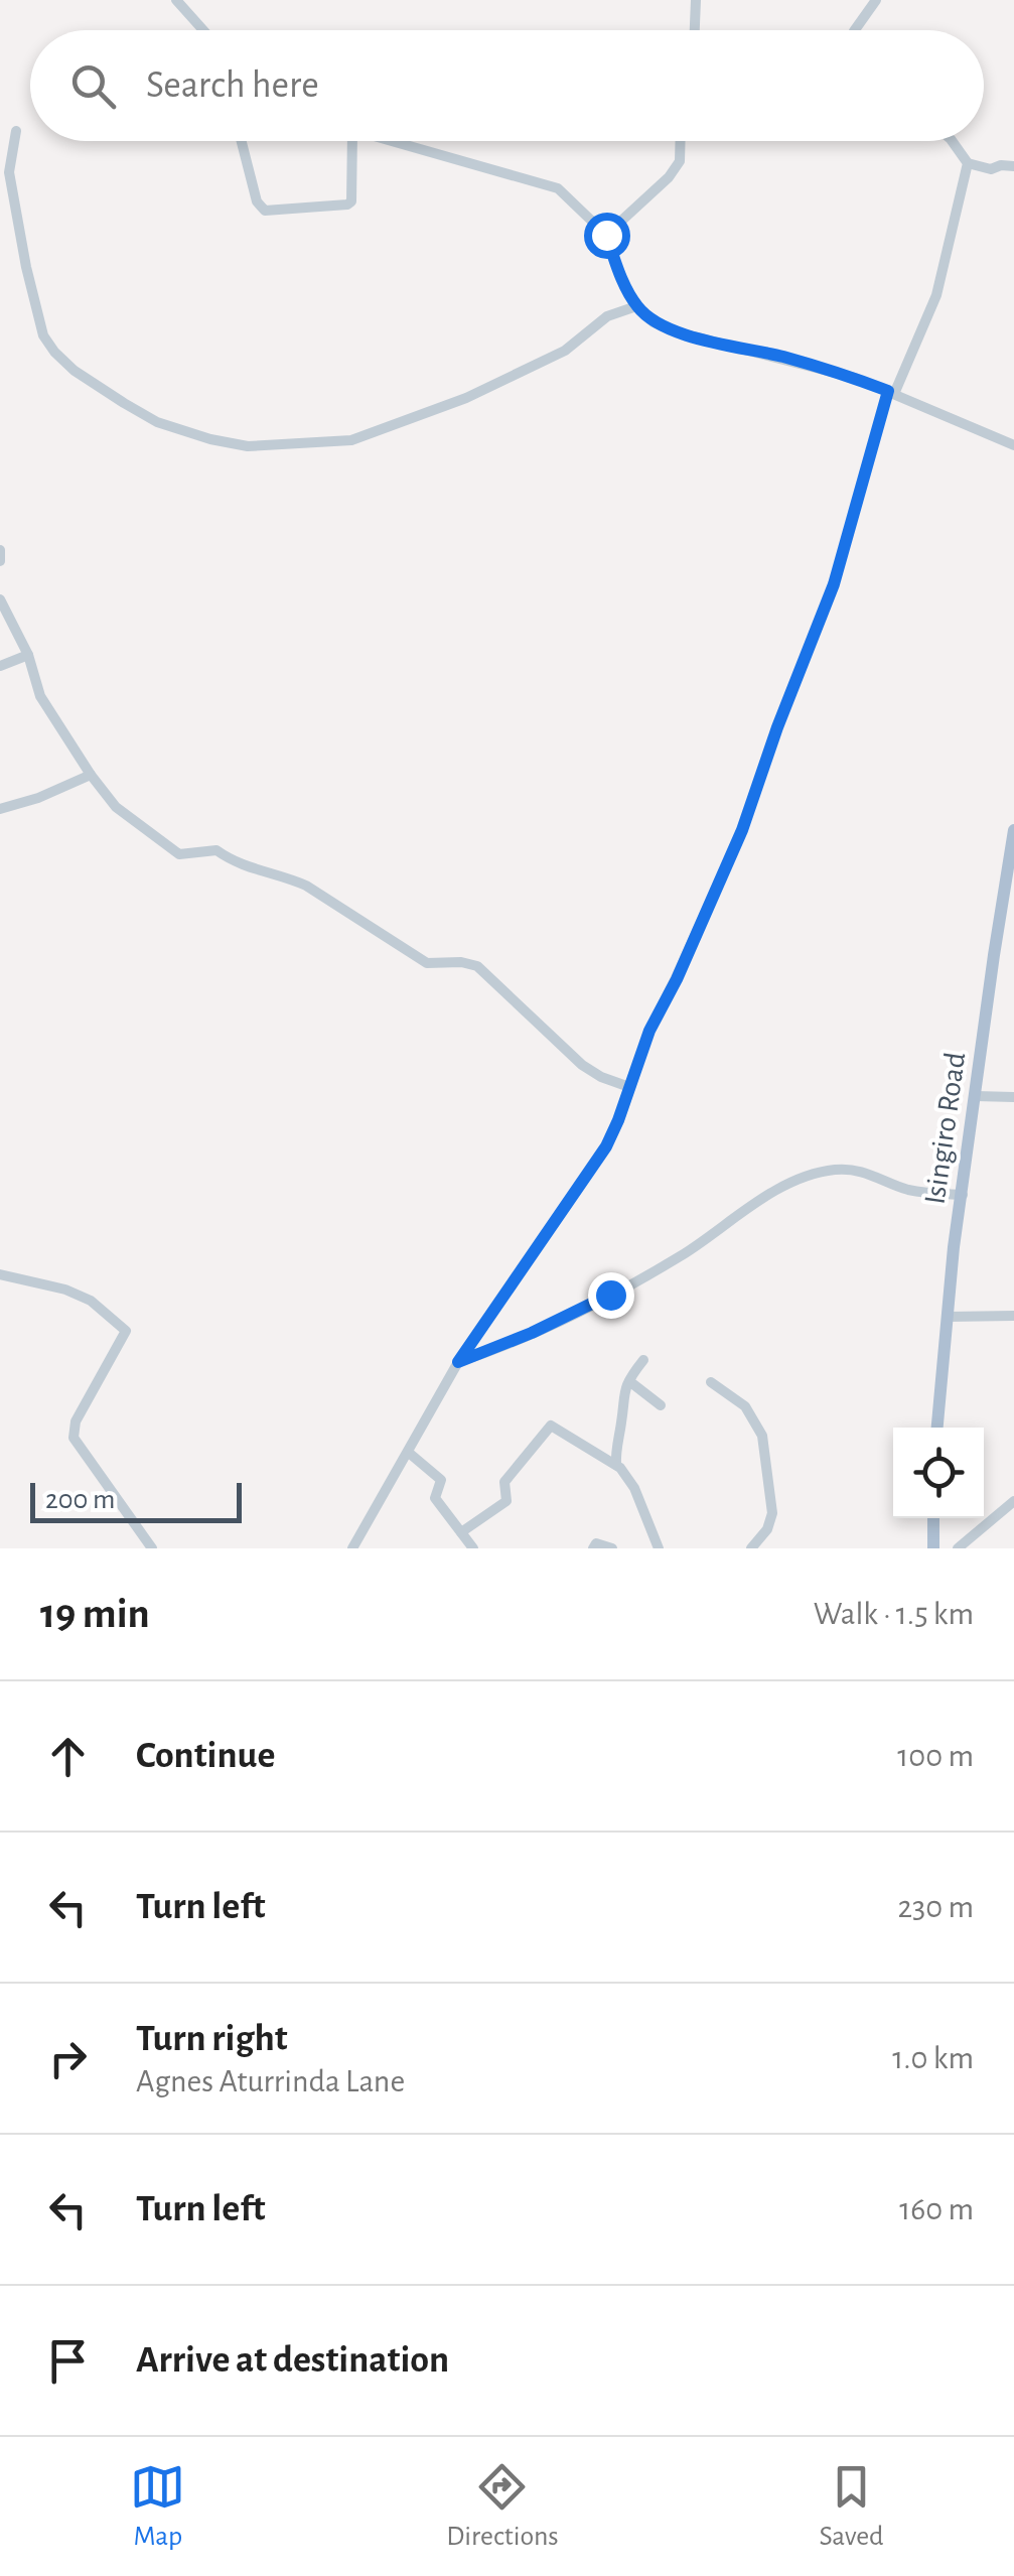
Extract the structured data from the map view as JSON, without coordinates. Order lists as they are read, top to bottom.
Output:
{
  "streets": {
    "main road": ["Isingiro Road"]
  },
  "scale_bar": "200 m",
  "page": {
    "search": "Search here",
    "scale": "200 m",
    "heading": ["19 min", "Walk · 1.5 km"],
    "list": [
      ["Continue", "100 m"],
      ["Turn left", "230 m"],
      ["Turn right", "Agnes Aturrinda Lane", "1.0 km"],
      ["Turn left", "160 m"],
      "Arrive at destination"
    ],
    "nav": ["Map", "Directions", "Saved"]
  }
}
